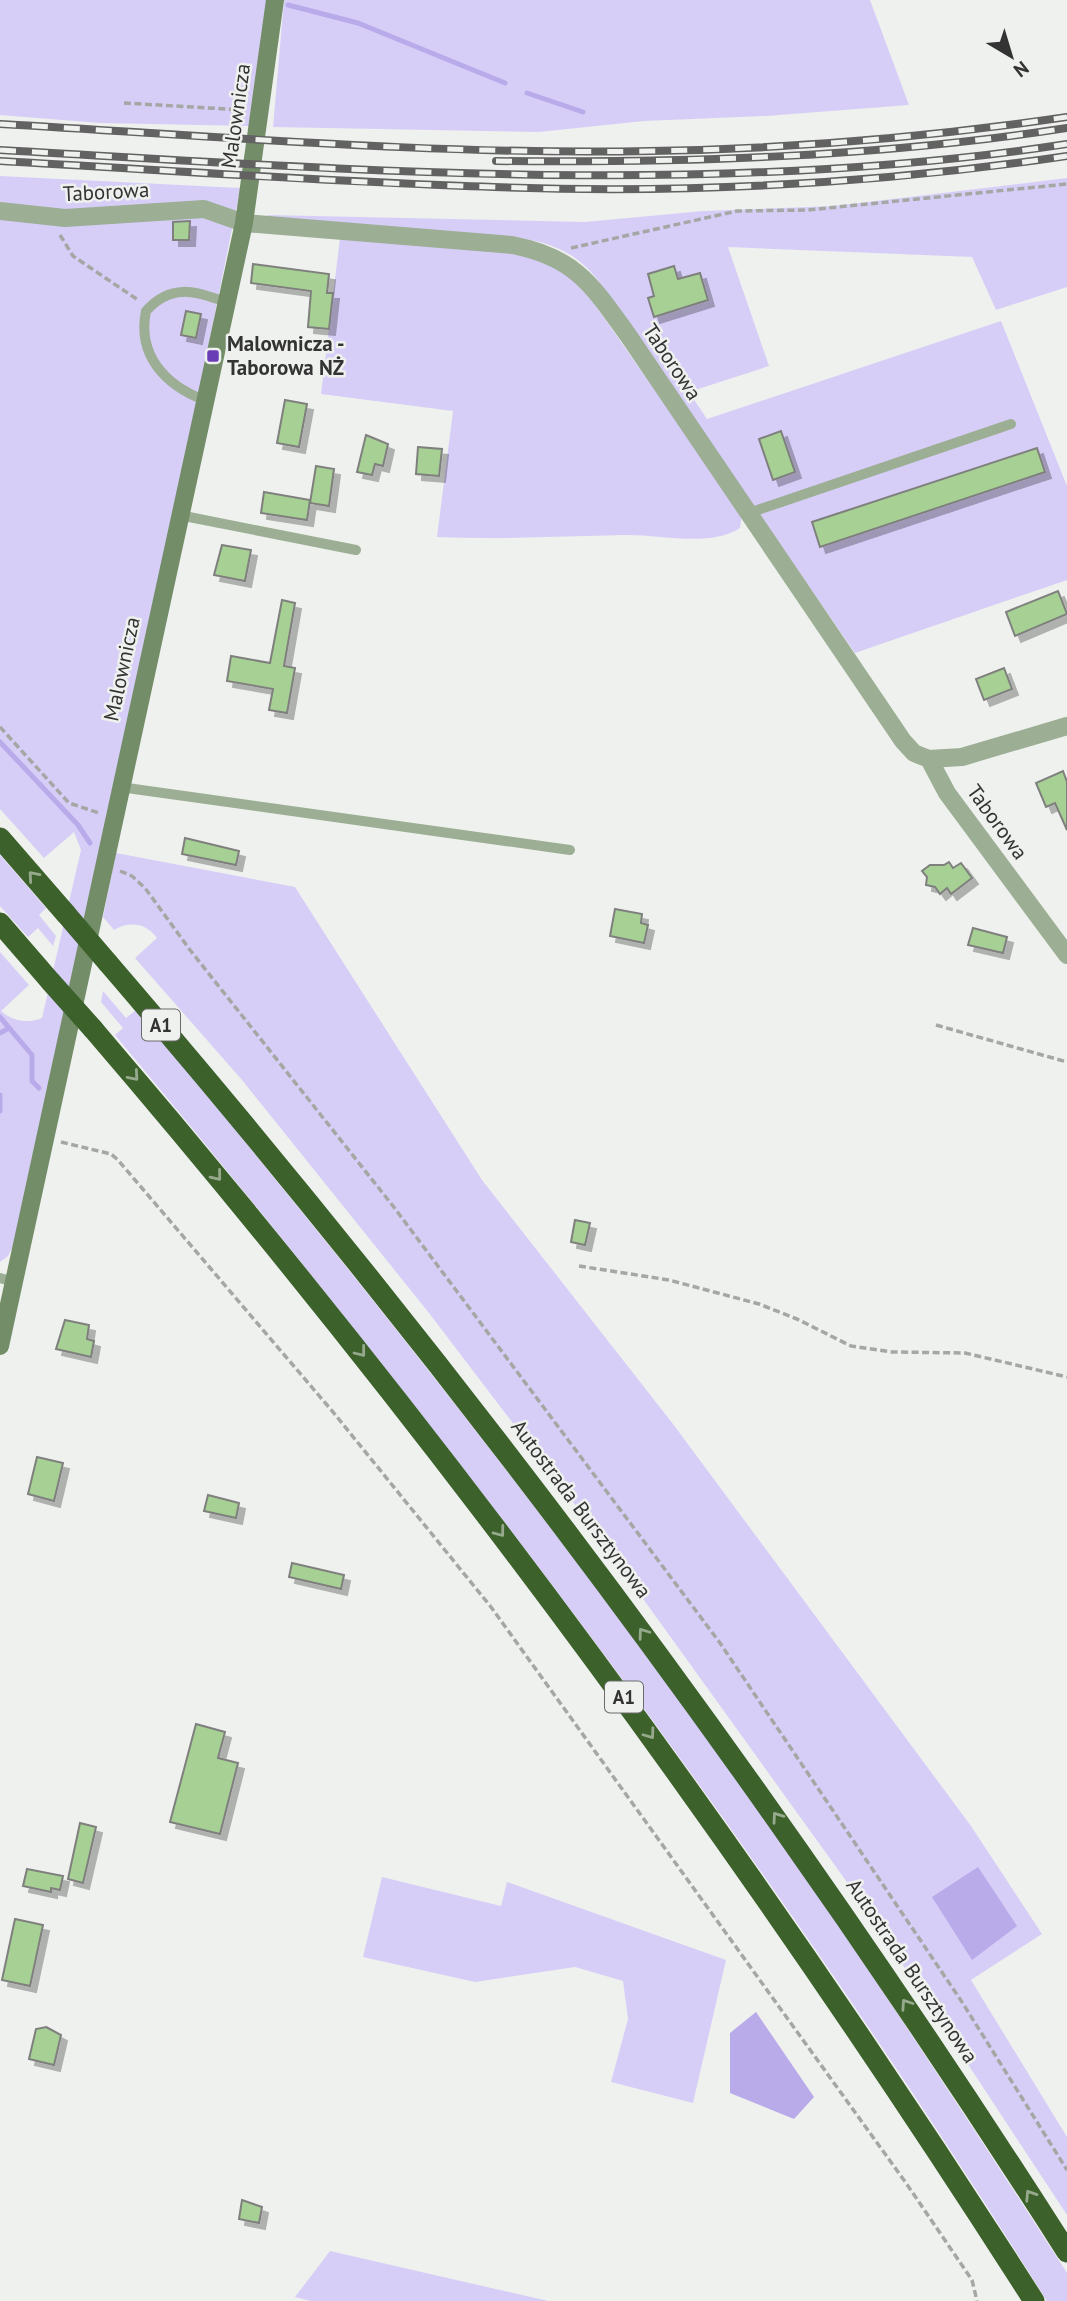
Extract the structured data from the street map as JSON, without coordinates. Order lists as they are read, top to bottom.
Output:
{
  "streets": {
    "highway": ["A1", "Autostrada Bursztynowa"],
    "street": ["Malownicza", "Taborowa"]
  },
  "crossings": [
    ["Malownicza", "Taborowa"]
  ],
  "places": {
    "transit": ["Malownicza - Taborowa NŻ"]
  },
  "north": "bottom right"
}
